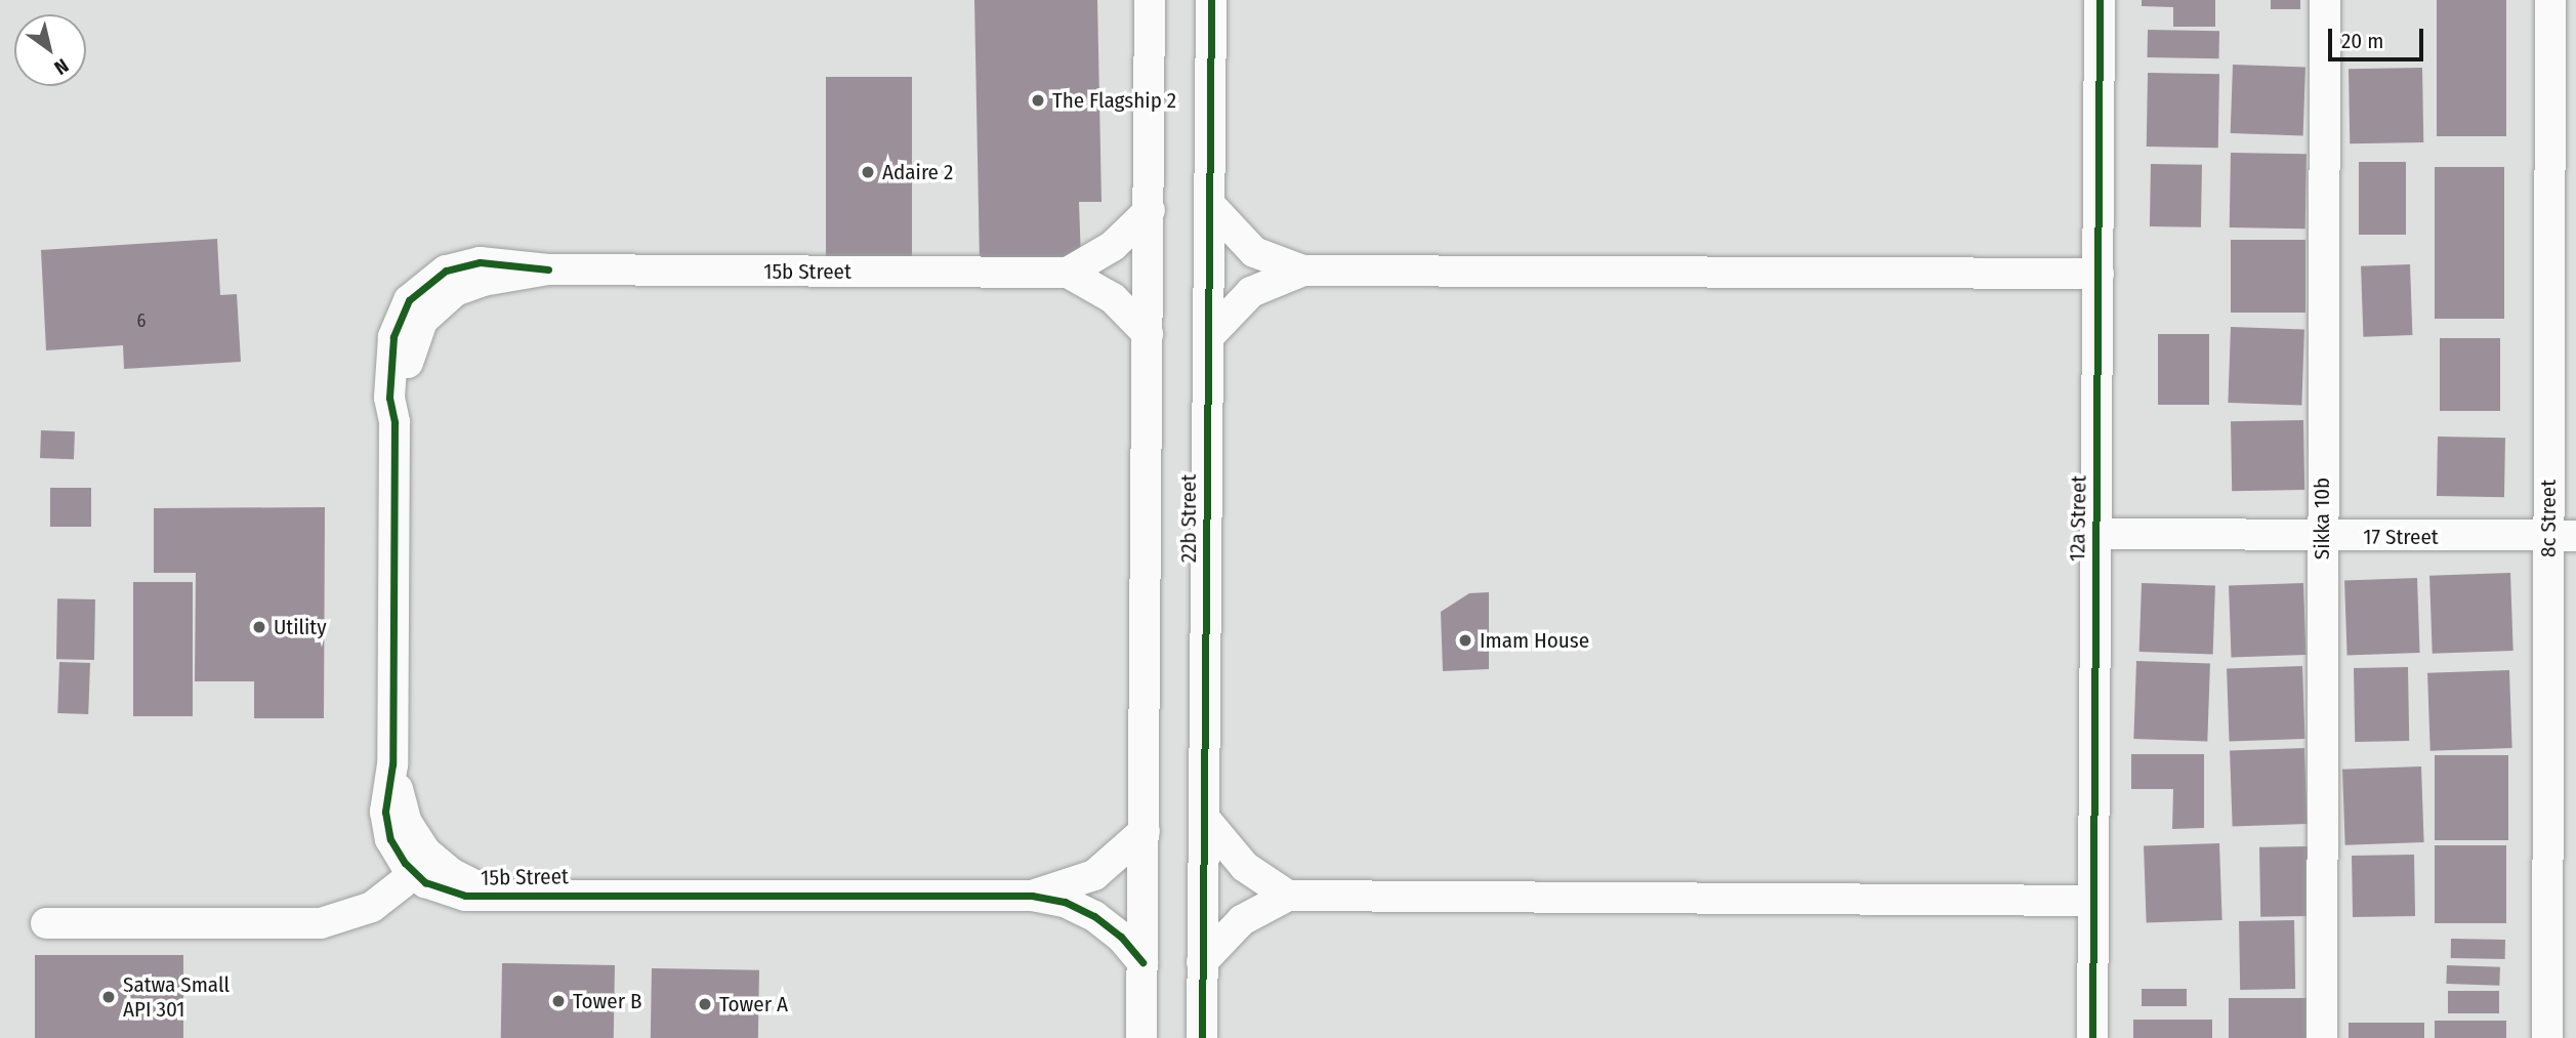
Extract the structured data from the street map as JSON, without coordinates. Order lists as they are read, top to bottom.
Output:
{
  "streets": {
    "street": [
      "15b Street",
      "22b Street",
      "12a Street",
      "Sikka 10b",
      "8c Street",
      "17 Street"
    ]
  },
  "crossings": [
    ["15b Street", "22b Street"],
    ["12a Street", "17 Street"],
    ["Sikka 10b", "17 Street"],
    ["8c Street", "17 Street"]
  ],
  "places": [
    "The Flagship 2",
    "Adaire 2",
    "Utility",
    "Imam House",
    "Satwa Small API 301",
    "Tower B",
    "Tower A"
  ],
  "house_numbers": ["6"],
  "scale_bar": "20 m",
  "north": "bottom right"
}
